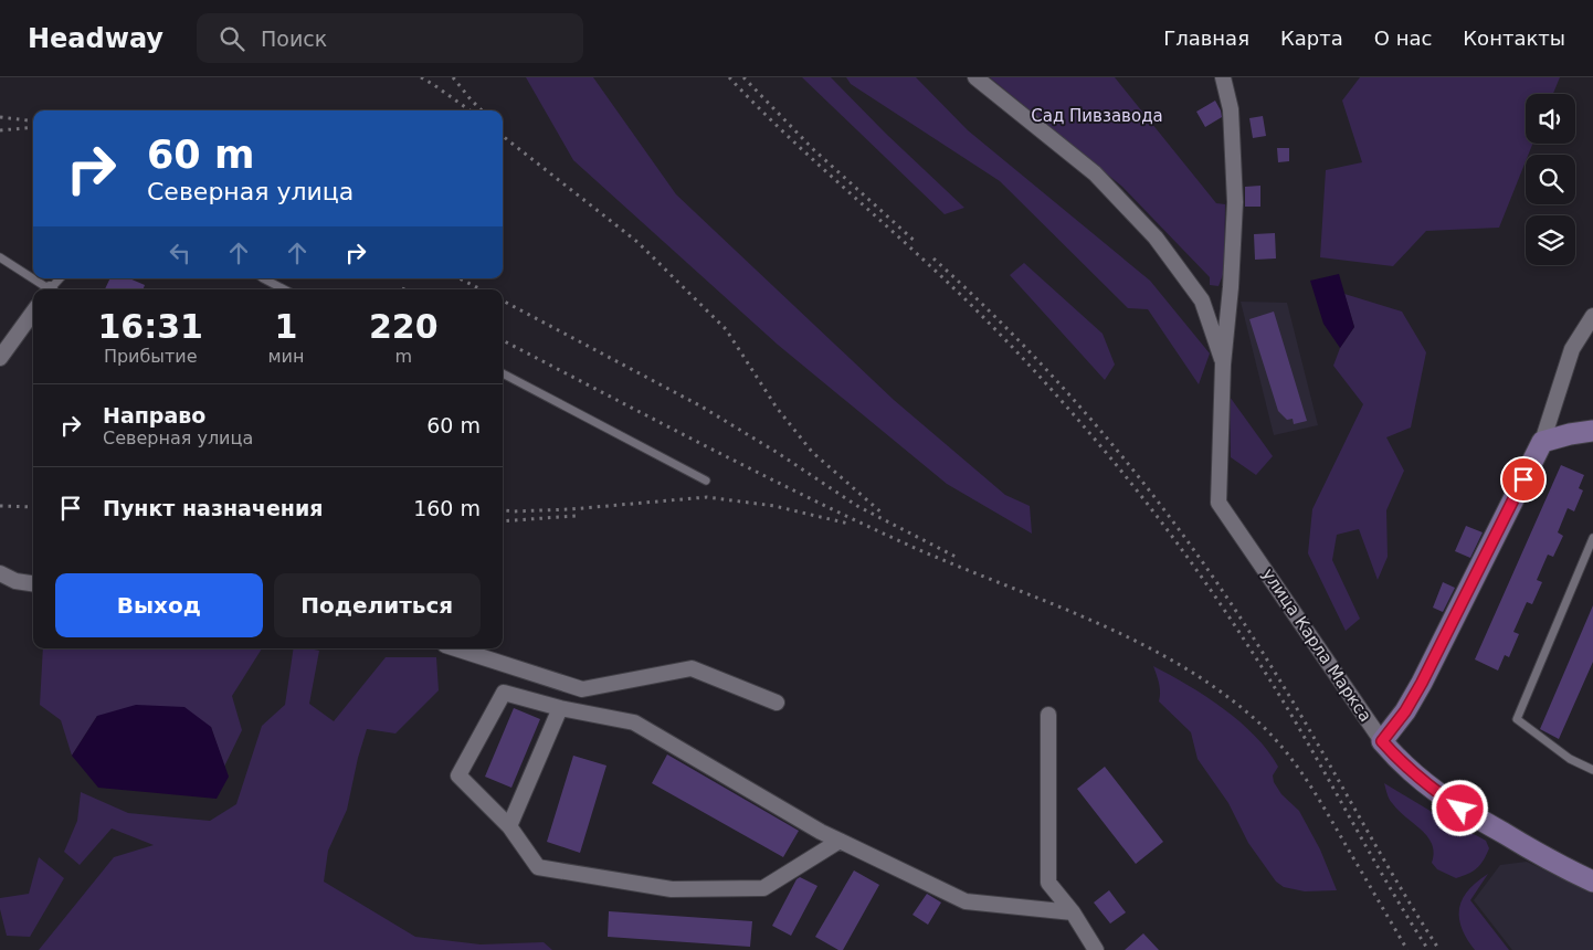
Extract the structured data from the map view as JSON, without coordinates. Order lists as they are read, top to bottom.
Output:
{
  "streets": {
    "street": ["улица Карла Маркса"]
  },
  "parks": ["Сад Пивзавода"],
  "page": {
    "header": "Headway",
    "search": "Поиск",
    "nav": [
      "Главная",
      "Карта",
      "О нас",
      "Контакты"
    ],
    "turn": ["60 m", "Северная улица"],
    "eta": [
      "16:31",
      "Прибытие",
      "1",
      "мин",
      "220",
      "m"
    ],
    "list": [
      {
        "name": "Направо",
        "note": "Северная улица",
        "value": "60 m"
      },
      {
        "name": "Пункт назначения",
        "value": "160 m"
      }
    ],
    "buttons": ["Выход", "Поделиться"]
  }
}
